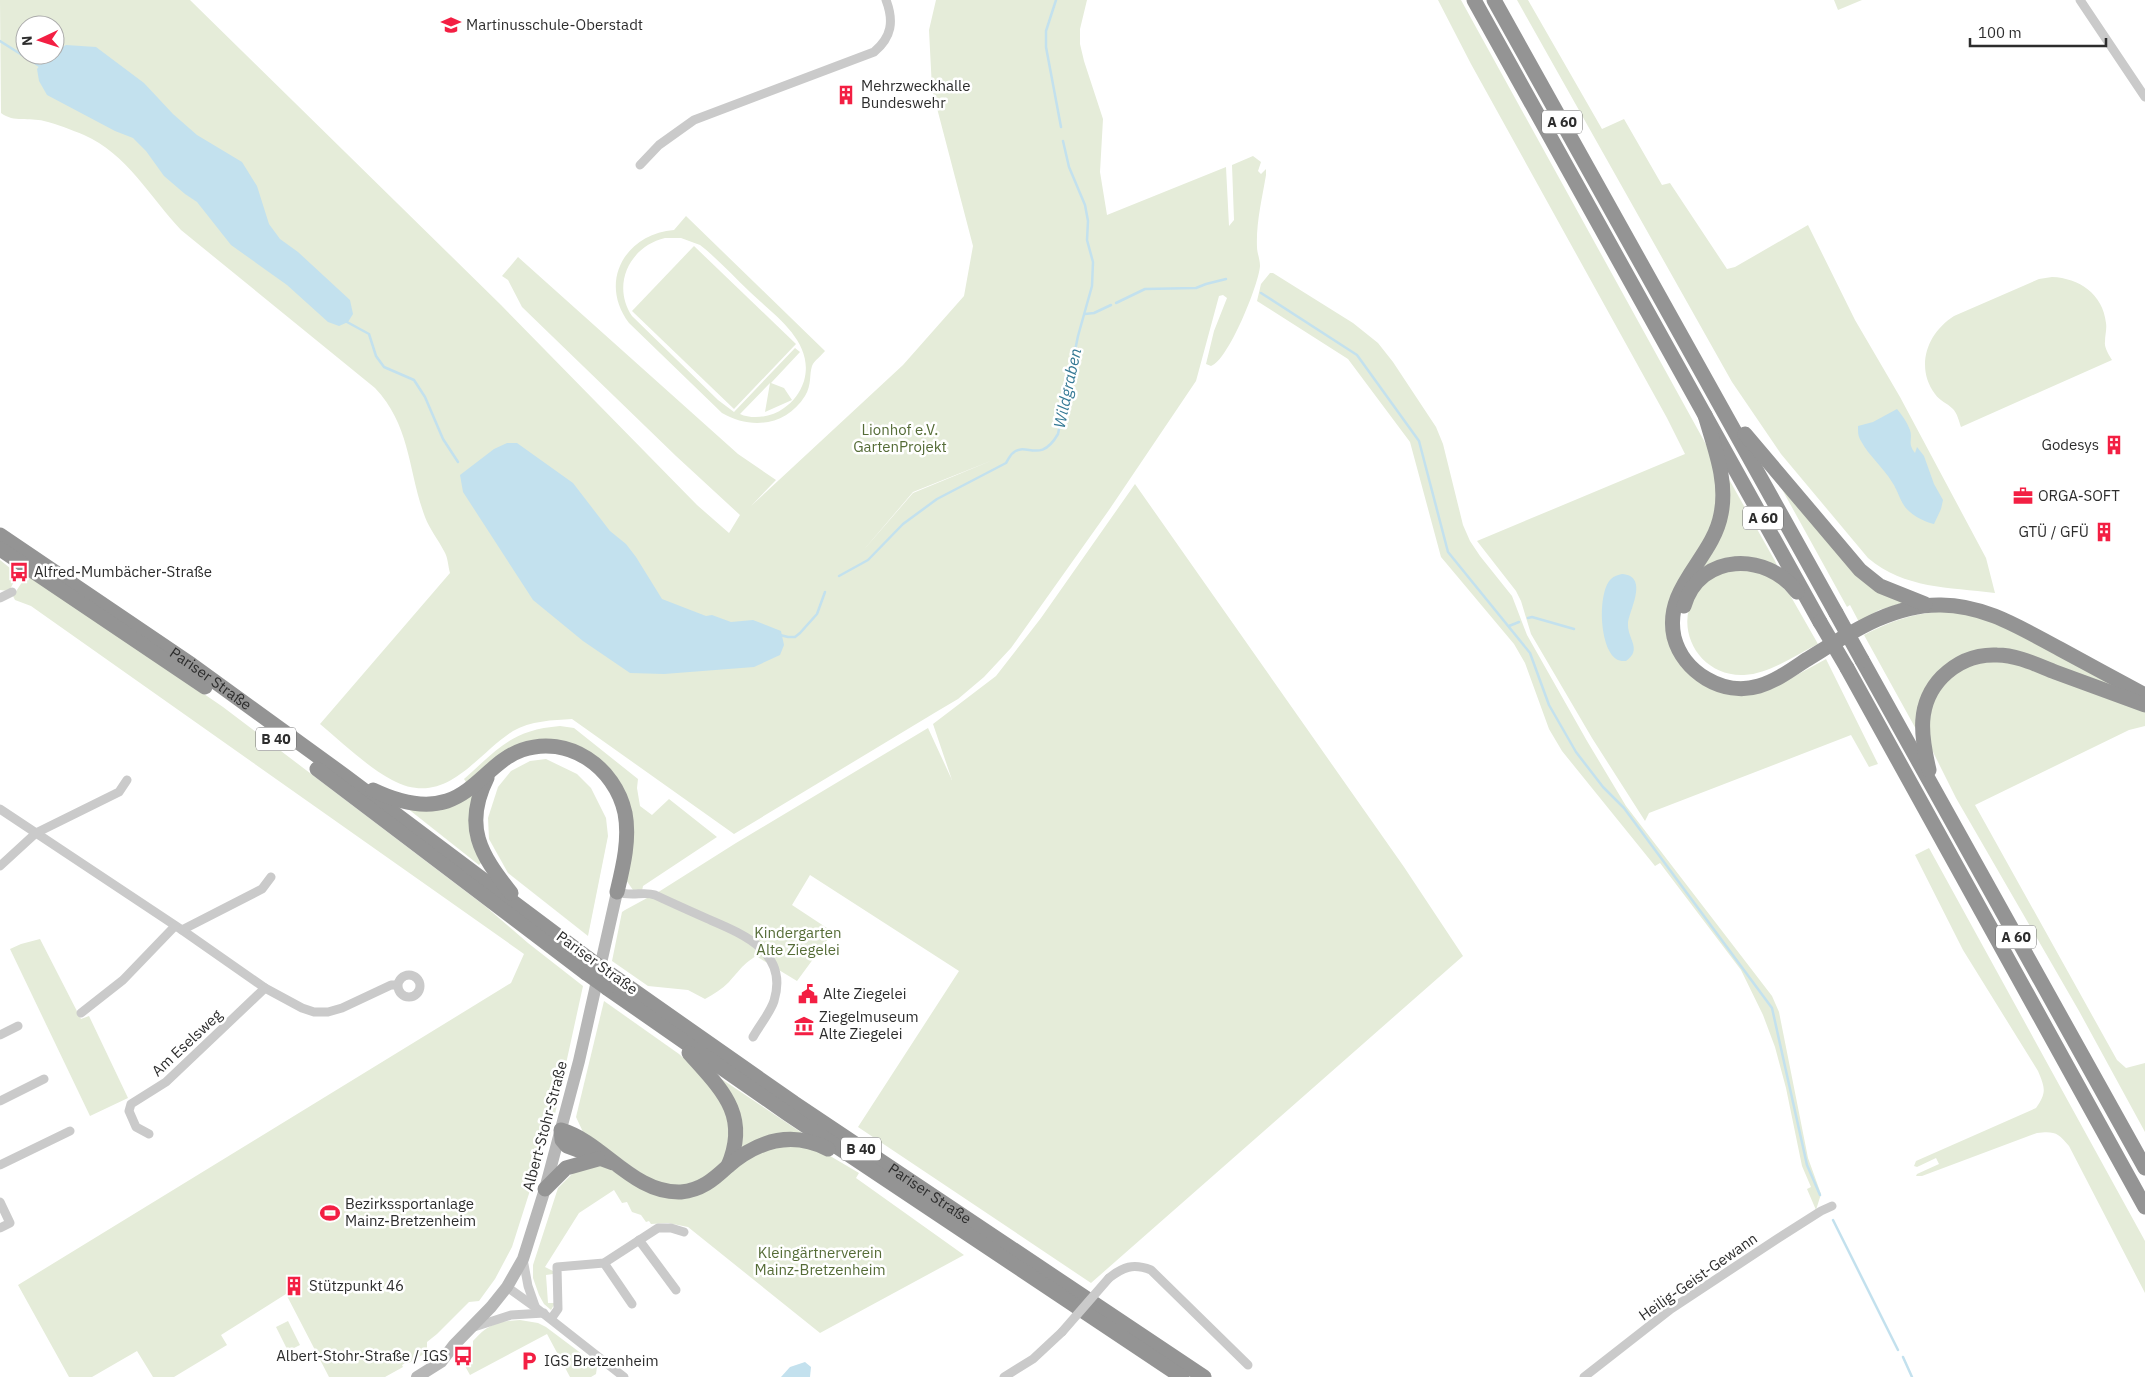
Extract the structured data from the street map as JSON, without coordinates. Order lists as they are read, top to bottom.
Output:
{
  "streets": {
    "highway": ["A 60", "Pariser Straße", "B 40"],
    "street": ["Am Eselsweg", "Albert-Stohr-Straße", "Heilig-Geist-Gewann"]
  },
  "crossings": [
    ["Pariser Straße", "B 40"],
    ["B 40", "Albert-Stohr-Straße"]
  ],
  "water": ["Wildgraben"],
  "parks": ["Lionhof e.V. GartenProjekt", "Kindergarten Alte Ziegelei", "Kleingärtnerverein Mainz-Bretzenheim"],
  "places": {
    "school or university": ["Martinusschule-Oberstadt"],
    "building": [
      "Mehrzweckhalle Bundeswehr",
      "Godesys",
      "GTÜ / GFÜ",
      "Stützpunkt 46"
    ],
    "office": ["ORGA-SOFT"],
    "bus stop": ["Alfred-Mumbächer-Straße", "Albert-Stohr-Straße / IGS"],
    "public building": ["Alte Ziegelei"],
    "museum": ["Ziegelmuseum Alte Ziegelei"],
    "sports": ["Bezirkssportanlage Mainz-Bretzenheim"],
    "parking": ["IGS Bretzenheim"]
  },
  "scale_bar": "100 m",
  "north": "left"
}
